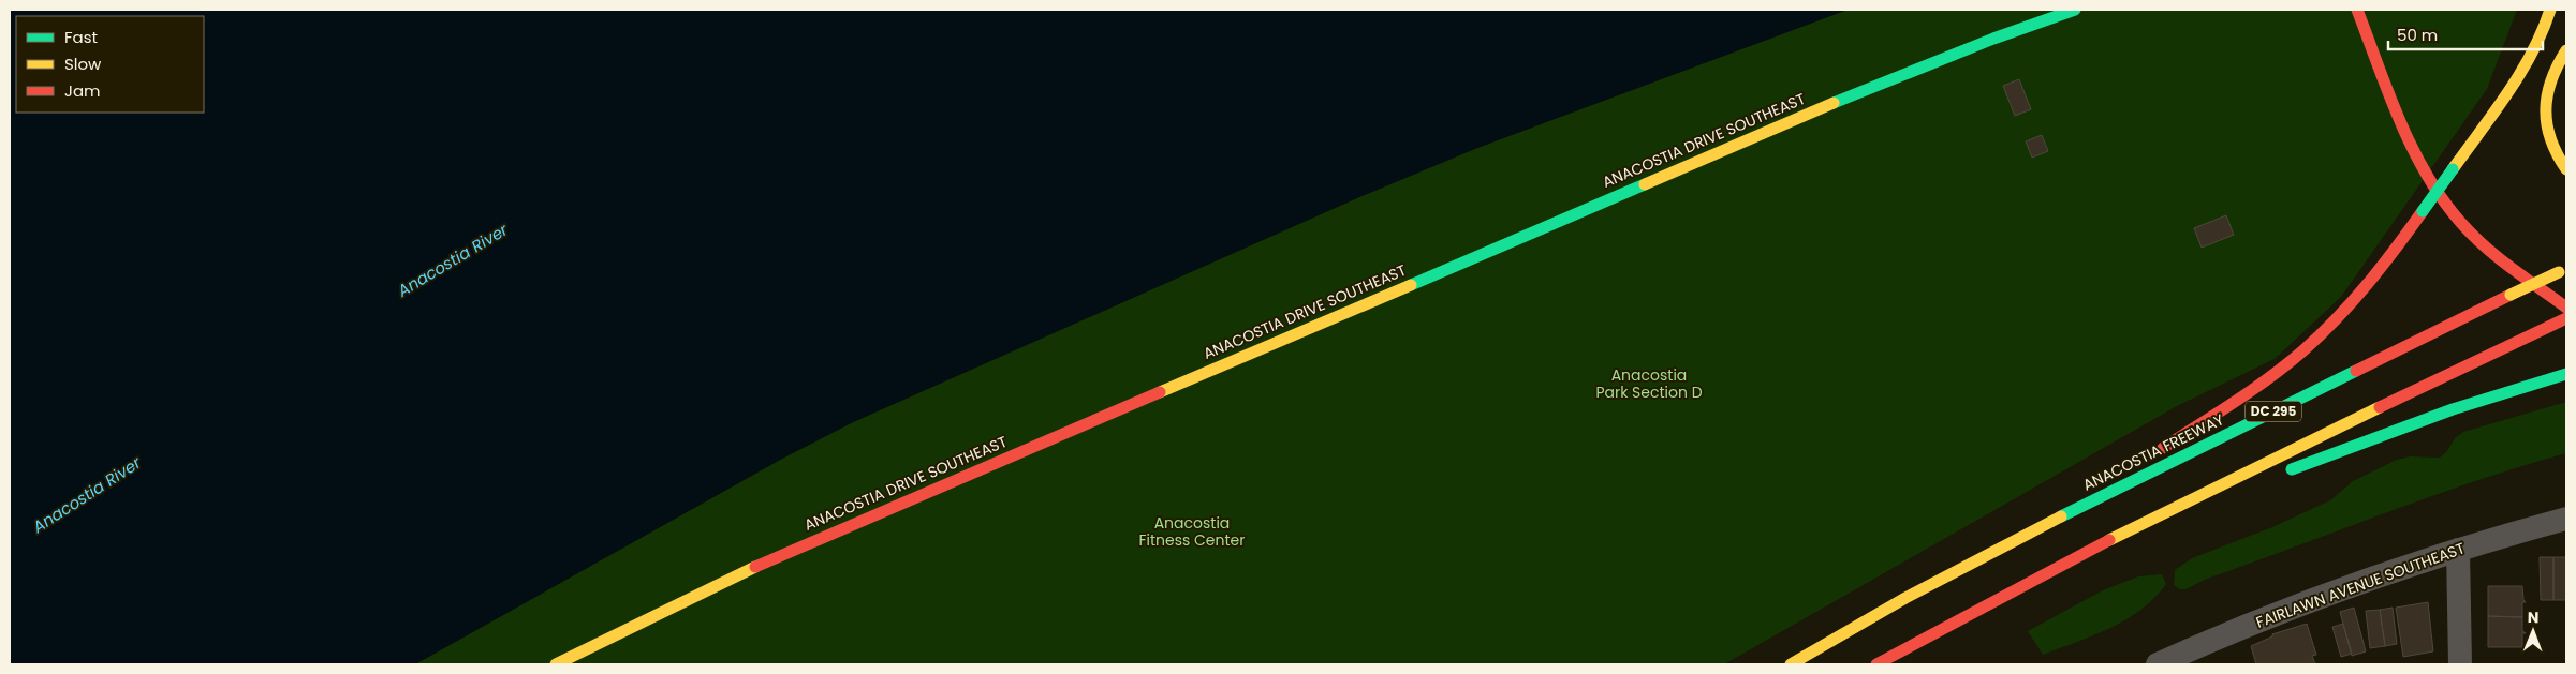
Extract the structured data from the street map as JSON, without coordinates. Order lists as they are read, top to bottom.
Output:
{
  "streets": {
    "main road": ["ANACOSTIA DRIVE SOUTHEAST", "DC 295", "ANACOSTIA FREEWAY"],
    "street": ["FAIRLAWN AVENUE SOUTHEAST"]
  },
  "water": ["Anacostia River"],
  "parks": ["Anacostia Park Section D", "Anacostia Fitness Center"],
  "legend": ["Fast", "Slow", "Jam"],
  "scale_bar": "50 m",
  "north": "top"
}
